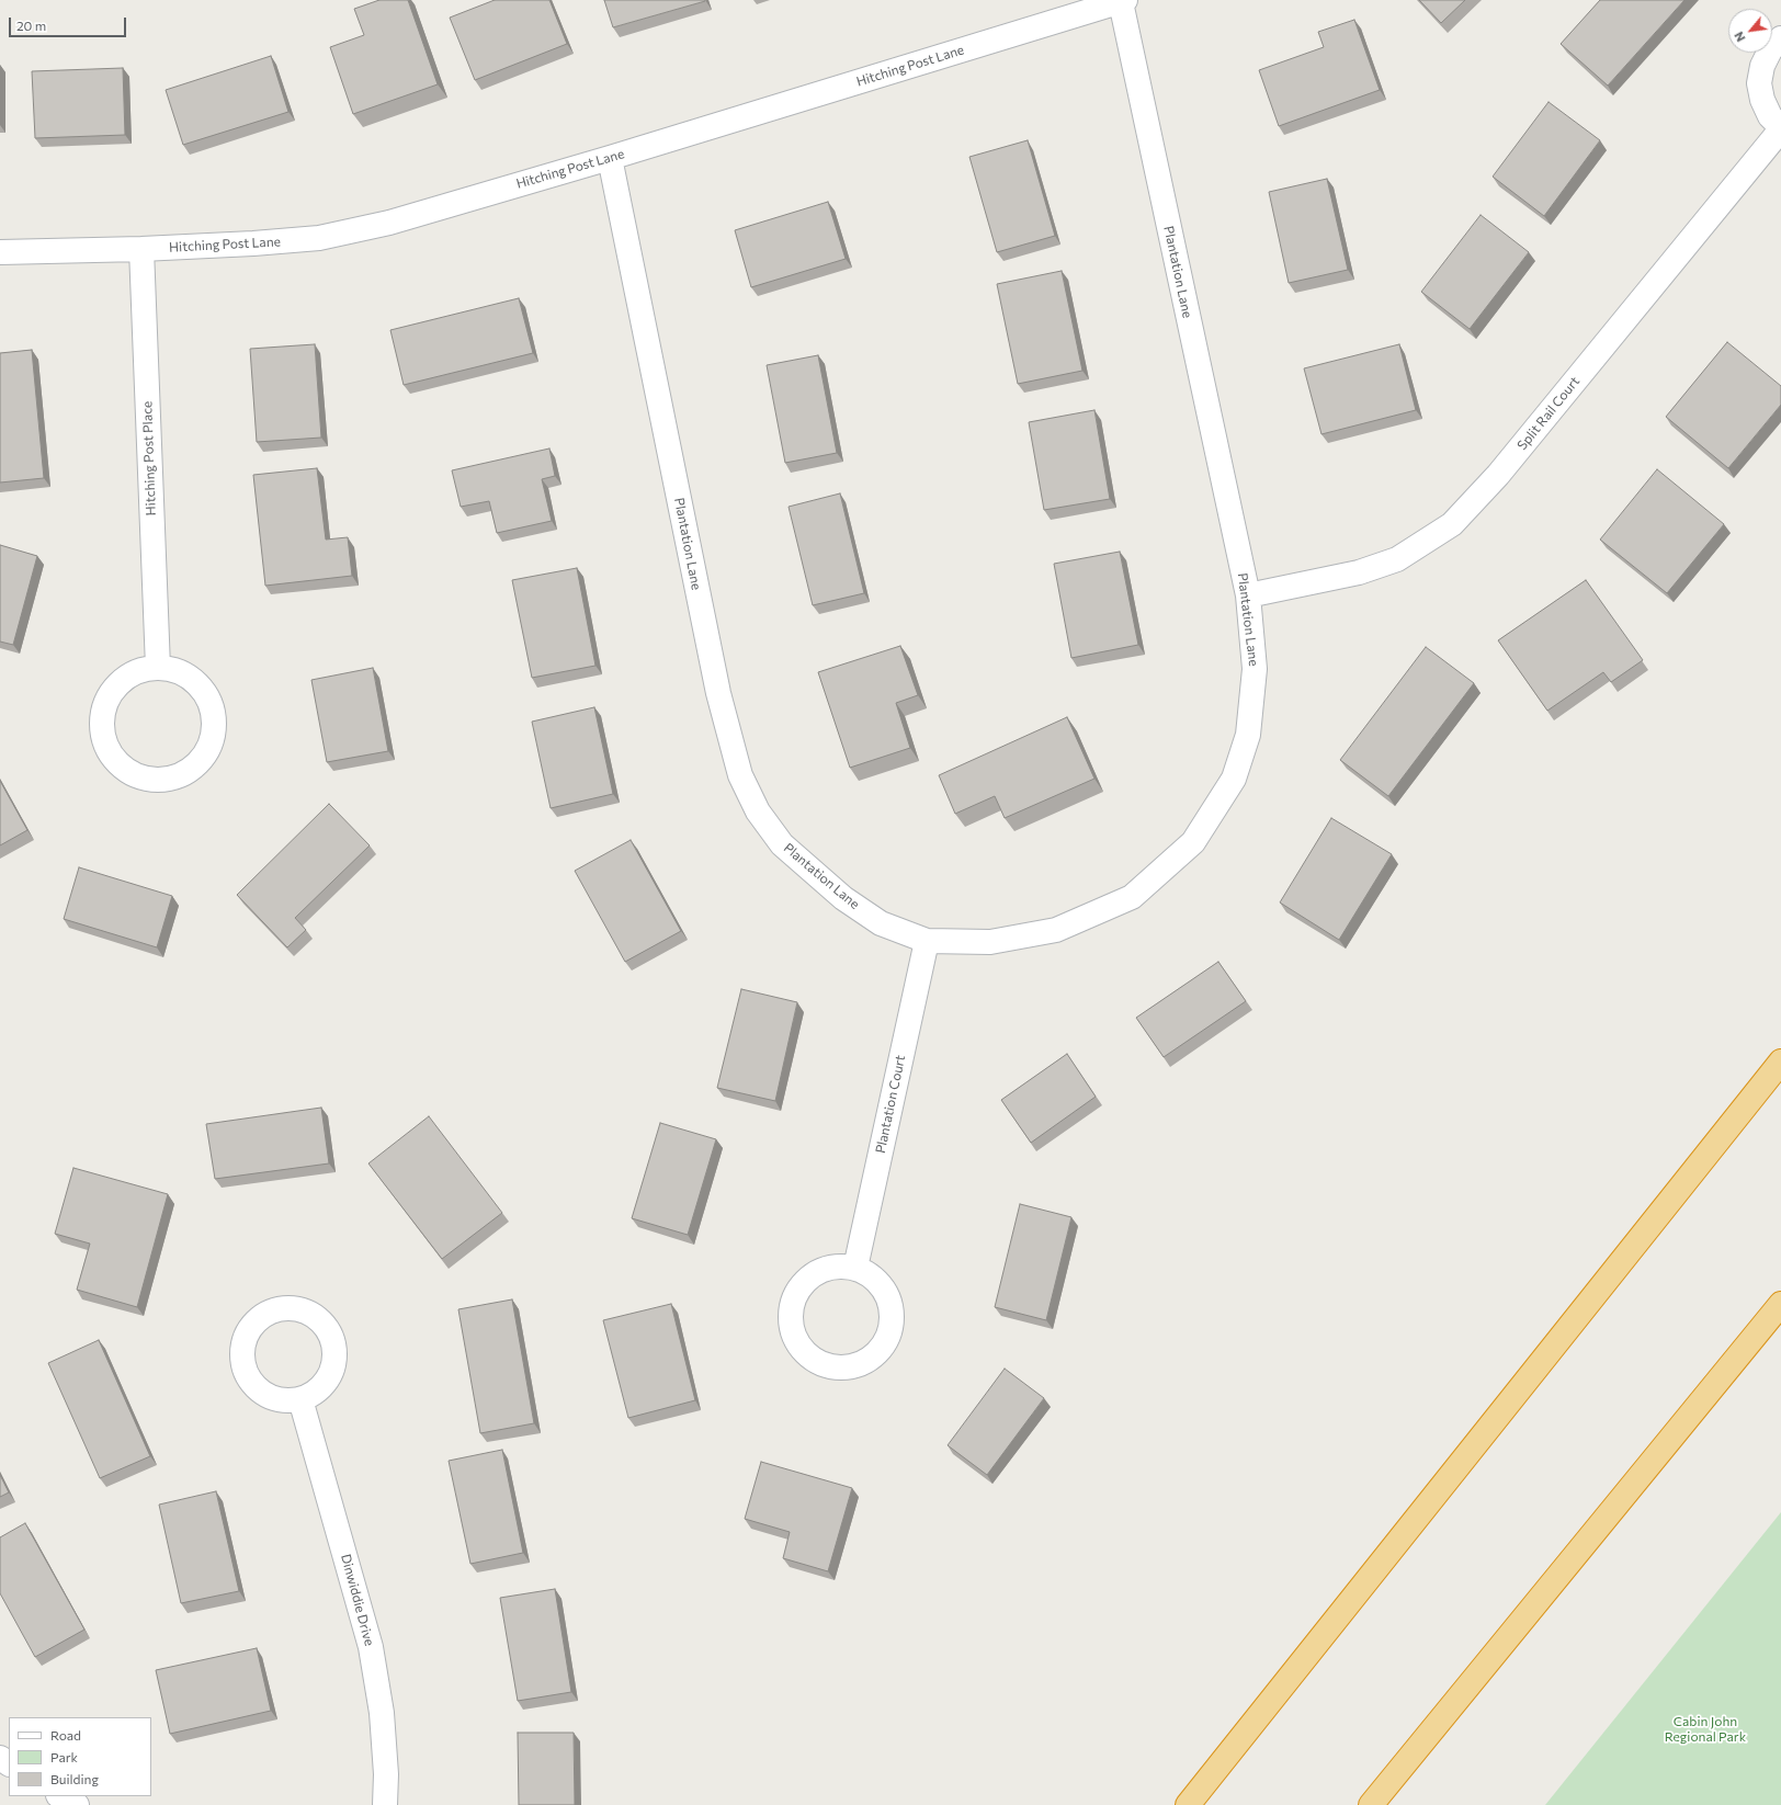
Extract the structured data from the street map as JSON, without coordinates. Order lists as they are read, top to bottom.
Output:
{
  "streets": {
    "street": [
      "Hitching Post Lane",
      "Plantation Lane",
      "Split Rail Court",
      "Hitching Post Place",
      "Plantation Court",
      "Dinwiddie Drive"
    ]
  },
  "crossings": [
    ["Hitching Post Lane", "Plantation Lane"],
    ["Hitching Post Lane", "Hitching Post Place"],
    ["Plantation Lane", "Split Rail Court"],
    ["Plantation Lane", "Plantation Court"]
  ],
  "parks": ["Cabin John Regional Park"],
  "legend": ["Road", "Park", "Building"],
  "scale_bar": "20 m",
  "north": "bottom left"
}
